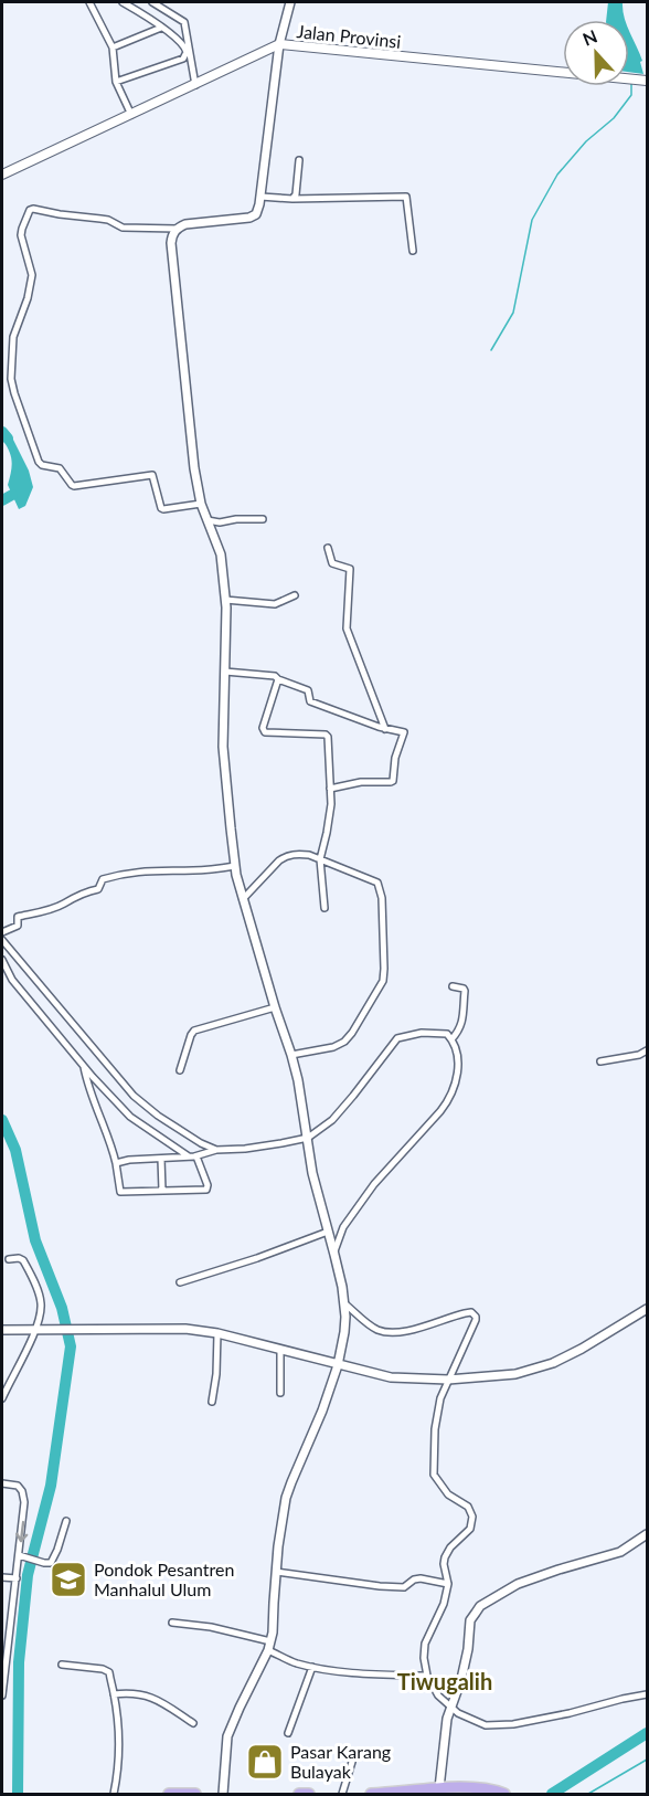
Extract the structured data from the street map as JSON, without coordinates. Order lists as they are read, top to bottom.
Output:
{
  "streets": {
    "main road": ["Jalan Provinsi"]
  },
  "districts": ["Tiwugalih"],
  "places": {
    "school or university": ["Pondok Pesantren Manhalul Ulum"],
    "shop": ["Pasar Karang Bulayak"]
  },
  "north": "top"
}
